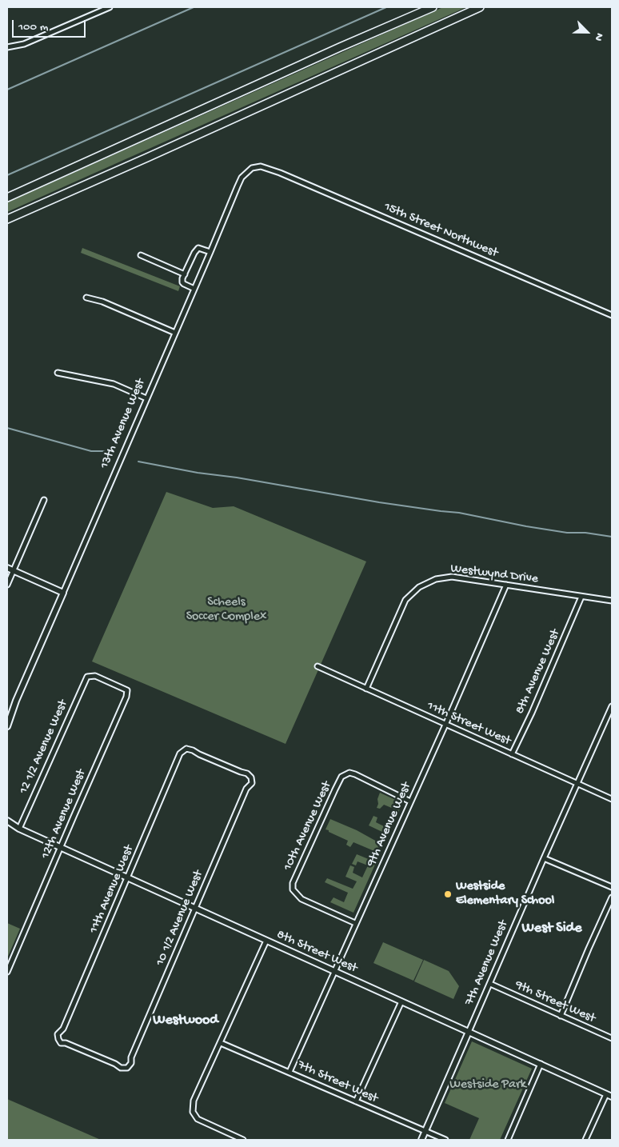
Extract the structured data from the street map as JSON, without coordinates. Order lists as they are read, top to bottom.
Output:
{
  "streets": {
    "street": [
      "15th Street Northwest",
      "13th Avenue West",
      "Westwynd Drive",
      "8th Avenue West",
      "11th Street West",
      "12 1/2 Avenue West",
      "12th Avenue West",
      "9th Avenue West",
      "10th Avenue West",
      "11th Avenue West",
      "10 1/2 Avenue West",
      "8th Street West",
      "7th Avenue West",
      "9th Street West",
      "7th Street West"
    ]
  },
  "crossings": [
    ["15th Street Northwest", "13th Avenue West"],
    ["Westwynd Drive", "8th Avenue West"],
    ["Westwynd Drive", "11th Street West"],
    ["Westwynd Drive", "9th Avenue West"],
    ["8th Avenue West", "11th Street West"],
    ["11th Street West", "9th Avenue West"],
    ["11th Street West", "7th Avenue West"],
    ["12 1/2 Avenue West", "12th Avenue West"],
    ["12 1/2 Avenue West", "8th Street West"],
    ["12th Avenue West", "8th Street West"],
    ["9th Avenue West", "10th Avenue West"],
    ["9th Avenue West", "8th Street West"],
    ["9th Avenue West", "7th Street West"],
    ["11th Avenue West", "10 1/2 Avenue West"],
    ["11th Avenue West", "8th Street West"],
    ["10 1/2 Avenue West", "8th Street West"],
    ["8th Street West", "7th Avenue West"],
    ["7th Avenue West", "9th Street West"],
    ["7th Avenue West", "7th Street West"]
  ],
  "districts": ["West Side", "Westwood"],
  "parks": ["Scheels Soccer Complex", "Westside Park"],
  "places": ["Westside Elementary School"],
  "scale_bar": "100 m",
  "north": "bottom right"
}
